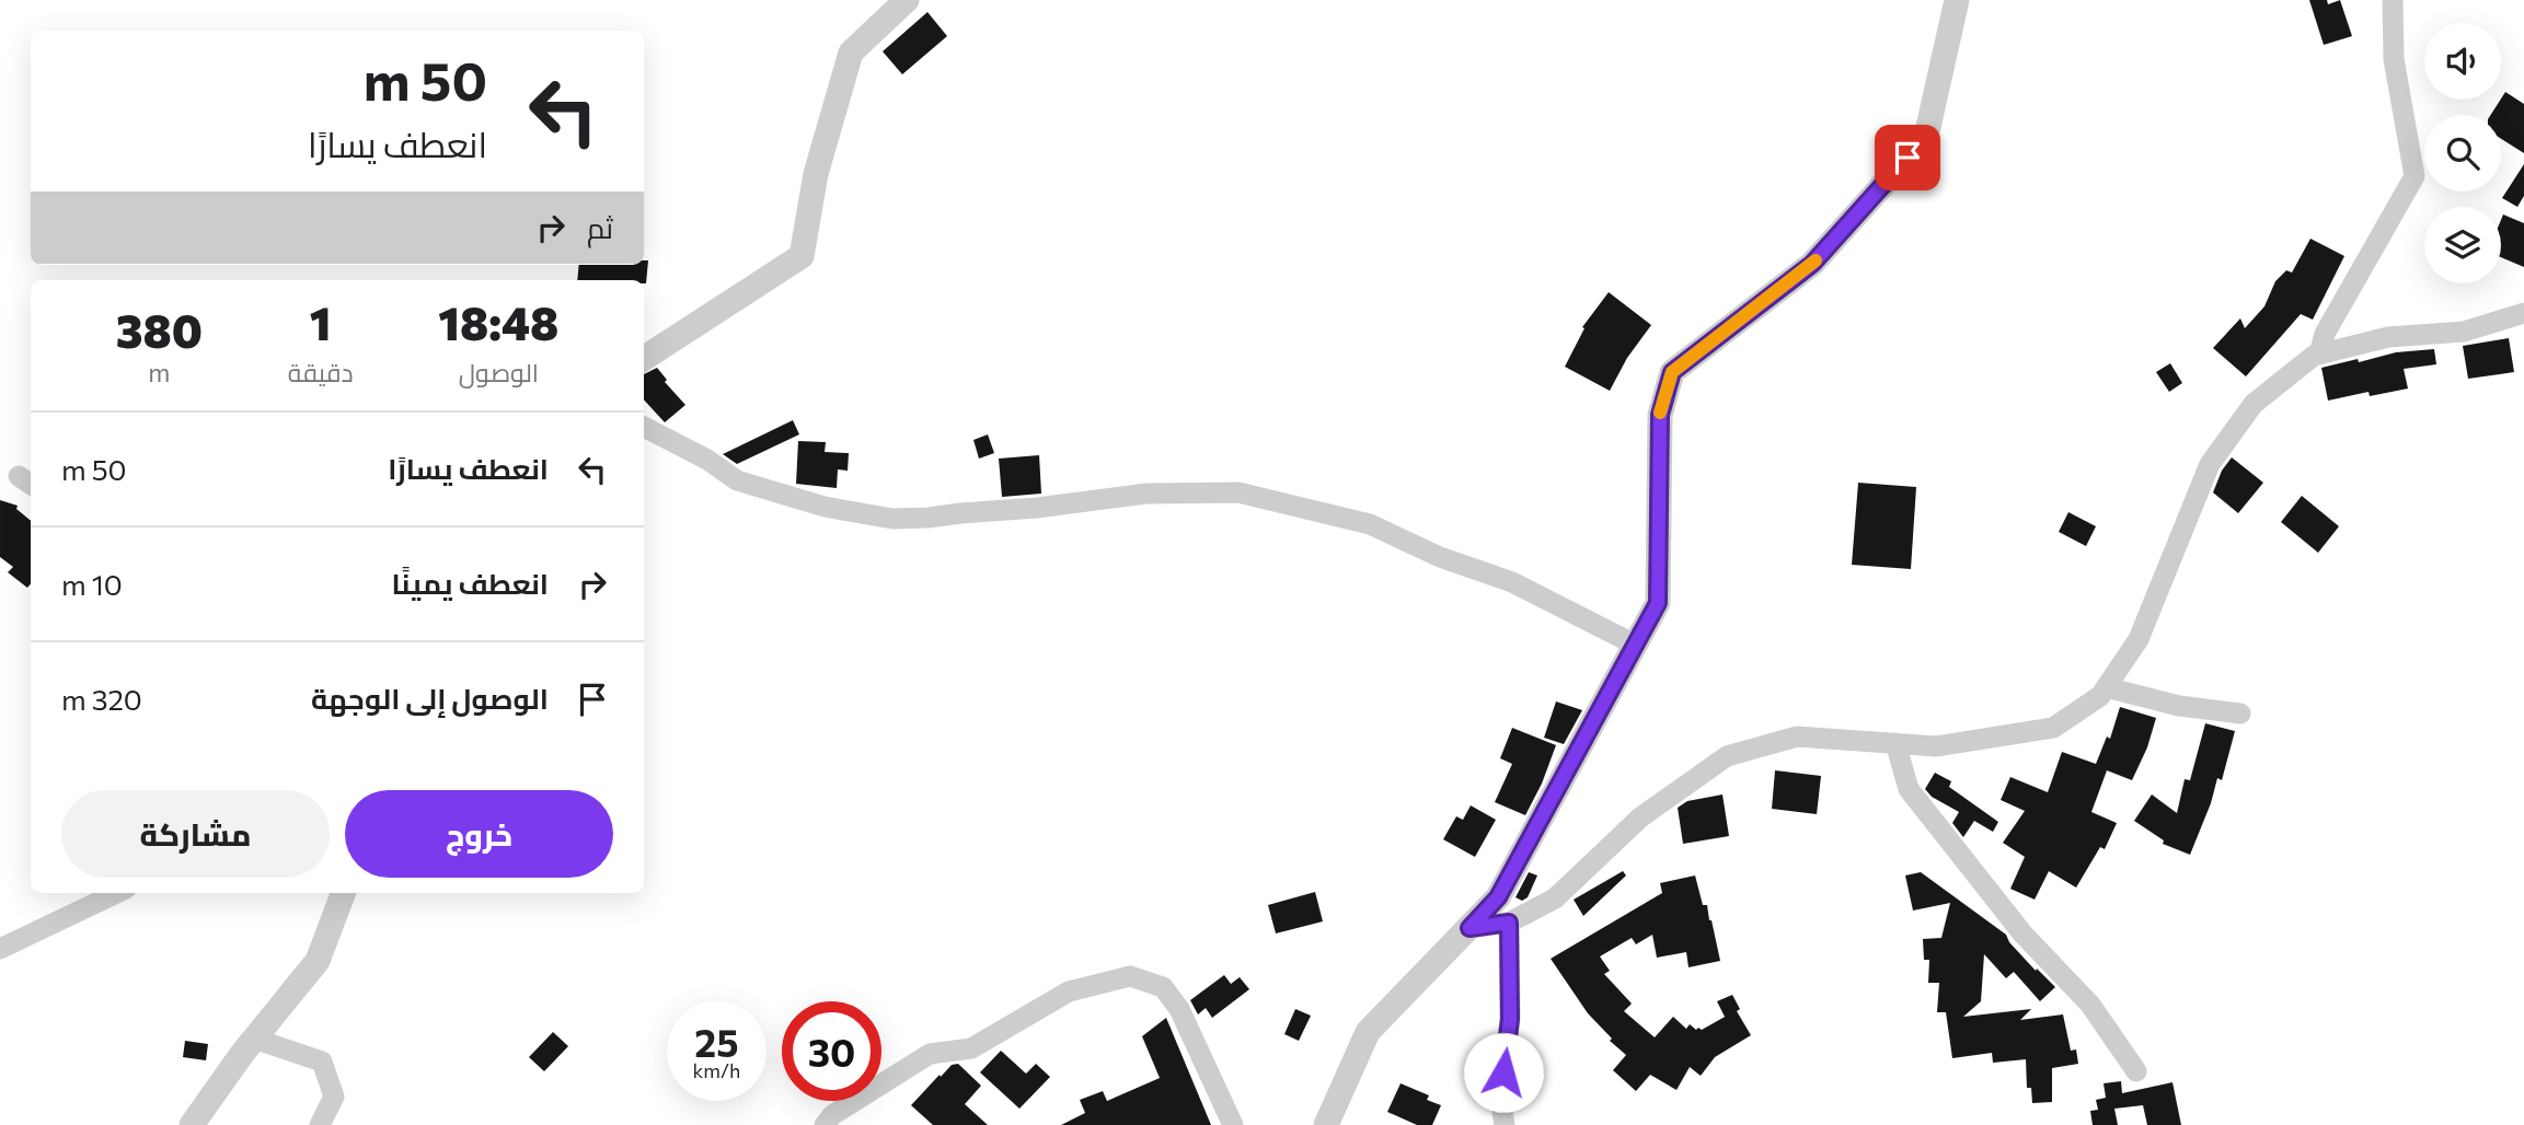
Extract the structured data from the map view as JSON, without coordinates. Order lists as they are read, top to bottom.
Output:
{
  "page": {
    "turn": ["50 m", "انعطف يسارًا"],
    "then": "ثم",
    "eta": [
      "18:48",
      "الوصول",
      "1",
      "دقيقة",
      "380",
      "m"
    ],
    "list": [
      {
        "name": "انعطف يسارًا",
        "value": "50 m"
      },
      {
        "name": "انعطف يمينًا",
        "value": "10 m"
      },
      {
        "name": "الوصول إلى الوجهة",
        "value": "320 m"
      }
    ],
    "buttons": ["خروج", "مشاركة"],
    "speed": "25 km/h",
    "limit": "30"
  }
}
